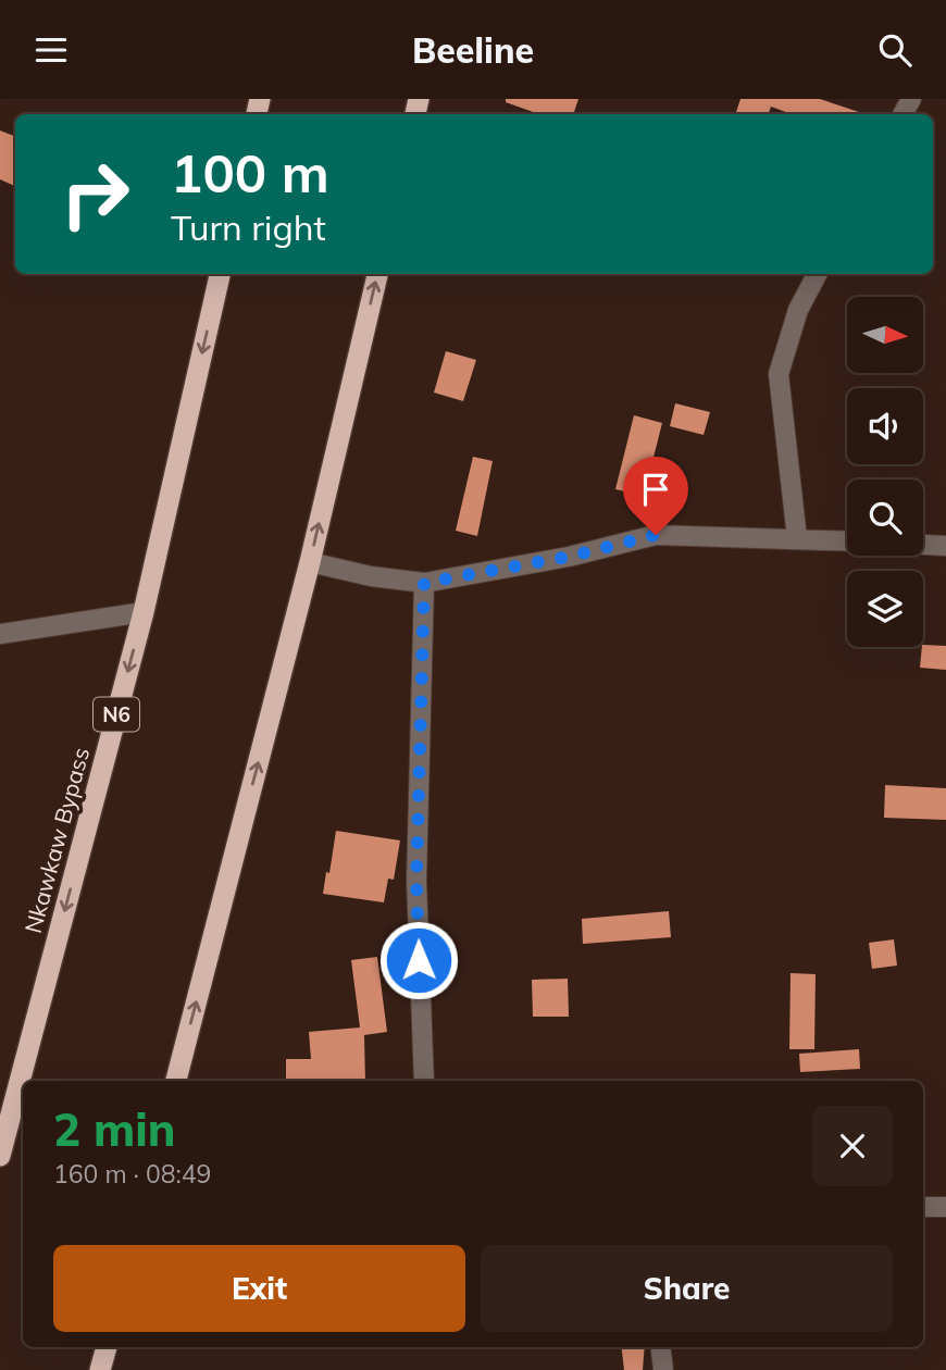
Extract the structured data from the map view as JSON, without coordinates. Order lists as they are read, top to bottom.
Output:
{
  "streets": {
    "highway": ["N6", "Nkawkaw Bypass"]
  },
  "north": "right",
  "page": {
    "header": "Beeline",
    "turn": ["100 m", "Turn right"],
    "heading": ["2 min", "160 m · 08:49"],
    "buttons": ["Exit", "Share"]
  }
}
